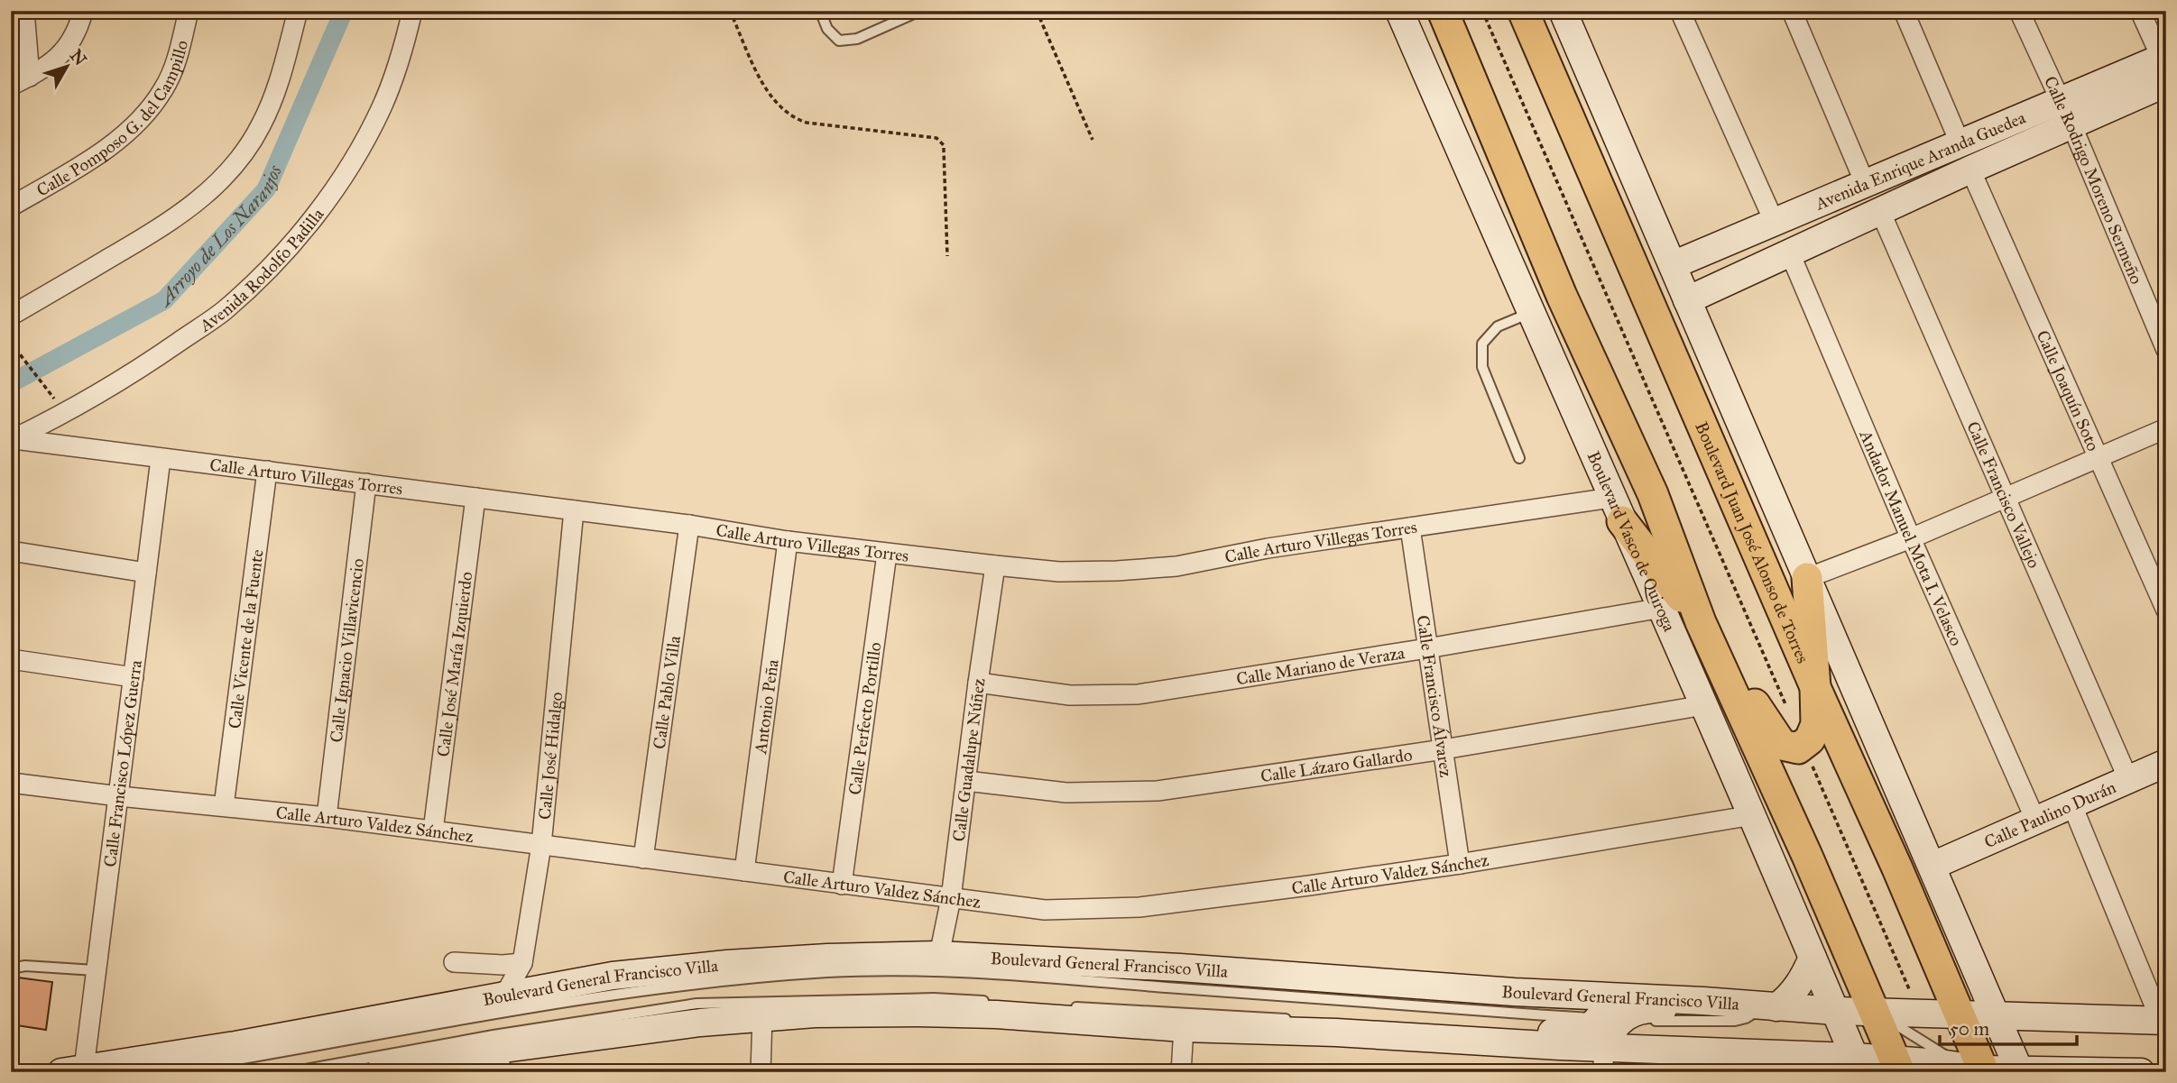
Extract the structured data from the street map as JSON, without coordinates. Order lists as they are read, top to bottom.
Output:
{
  "streets": {
    "main road": [
      "Avenida Enrique Aranda Guedea",
      "Boulevard Vasco de Quiroga",
      "Boulevard Juan José Alonso de Torres",
      "Calle Paulino Durán",
      "Boulevard General Francisco Villa"
    ],
    "street": [
      "Calle Pomposo G. del Campillo",
      "Calle Rodrigo Moreno Sermeño",
      "Avenida Rodolfo Padilla",
      "Calle Joaquín Soto",
      "Calle Arturo Villegas Torres",
      "Calle Francisco Vallejo",
      "Andador Manuel Mota I. Velasco",
      "Calle Vicente de la Fuente",
      "Calle Ignacio Villavicencio",
      "Calle José María Izquierdo",
      "Calle Mariano de Veraza",
      "Calle Pablo Villa",
      "Calle Francisco Álvarez",
      "Antonio Peña",
      "Calle Perfecto Portillo",
      "Calle José Hidalgo",
      "Calle Guadalupe Núñez",
      "Calle Francisco López Guerra",
      "Calle Lázaro Gallardo",
      "Calle Arturo Valdez Sánchez"
    ]
  },
  "crossings": [
    ["Avenida Enrique Aranda Guedea", "Calle Rodrigo Moreno Sermeño"],
    ["Avenida Enrique Aranda Guedea", "Calle Joaquín Soto"],
    ["Avenida Enrique Aranda Guedea", "Calle Francisco Vallejo"],
    ["Avenida Enrique Aranda Guedea", "Andador Manuel Mota I. Velasco"],
    ["Avenida Rodolfo Padilla", "Calle Arturo Villegas Torres"],
    ["Calle Arturo Villegas Torres", "Boulevard Vasco de Quiroga"],
    ["Calle Arturo Villegas Torres", "Calle Vicente de la Fuente"],
    ["Calle Arturo Villegas Torres", "Calle Ignacio Villavicencio"],
    ["Calle Arturo Villegas Torres", "Calle José María Izquierdo"],
    ["Calle Arturo Villegas Torres", "Calle Pablo Villa"],
    ["Calle Arturo Villegas Torres", "Calle Francisco Álvarez"],
    ["Calle Arturo Villegas Torres", "Antonio Peña"],
    ["Calle Arturo Villegas Torres", "Calle Perfecto Portillo"],
    ["Calle Arturo Villegas Torres", "Calle José Hidalgo"],
    ["Calle Arturo Villegas Torres", "Calle Guadalupe Núñez"],
    ["Calle Arturo Villegas Torres", "Calle Francisco López Guerra"],
    ["Calle Francisco Vallejo", "Calle Paulino Durán"],
    ["Andador Manuel Mota I. Velasco", "Calle Paulino Durán"],
    ["Boulevard Vasco de Quiroga", "Calle Mariano de Veraza"],
    ["Boulevard Vasco de Quiroga", "Calle Lázaro Gallardo"],
    ["Boulevard Vasco de Quiroga", "Calle Arturo Valdez Sánchez"],
    ["Boulevard Vasco de Quiroga", "Boulevard General Francisco Villa"],
    ["Boulevard Juan José Alonso de Torres", "Boulevard General Francisco Villa"],
    ["Calle Vicente de la Fuente", "Calle Arturo Valdez Sánchez"],
    ["Calle Ignacio Villavicencio", "Calle Arturo Valdez Sánchez"],
    ["Calle José María Izquierdo", "Calle Arturo Valdez Sánchez"],
    ["Calle Mariano de Veraza", "Calle Francisco Álvarez"],
    ["Calle Mariano de Veraza", "Calle Guadalupe Núñez"],
    ["Calle Pablo Villa", "Calle Arturo Valdez Sánchez"],
    ["Calle Francisco Álvarez", "Calle Lázaro Gallardo"],
    ["Calle Francisco Álvarez", "Calle Arturo Valdez Sánchez"],
    ["Antonio Peña", "Calle Arturo Valdez Sánchez"],
    ["Calle Perfecto Portillo", "Calle Arturo Valdez Sánchez"],
    ["Calle José Hidalgo", "Calle Arturo Valdez Sánchez"],
    ["Calle José Hidalgo", "Boulevard General Francisco Villa"],
    ["Calle Guadalupe Núñez", "Calle Lázaro Gallardo"],
    ["Calle Guadalupe Núñez", "Calle Arturo Valdez Sánchez"],
    ["Calle Guadalupe Núñez", "Boulevard General Francisco Villa"],
    ["Calle Francisco López Guerra", "Calle Arturo Valdez Sánchez"],
    ["Calle Francisco López Guerra", "Boulevard General Francisco Villa"]
  ],
  "water": ["Arroyo de Los Naranjos"],
  "scale_bar": "50 m",
  "north": "top right"
}
